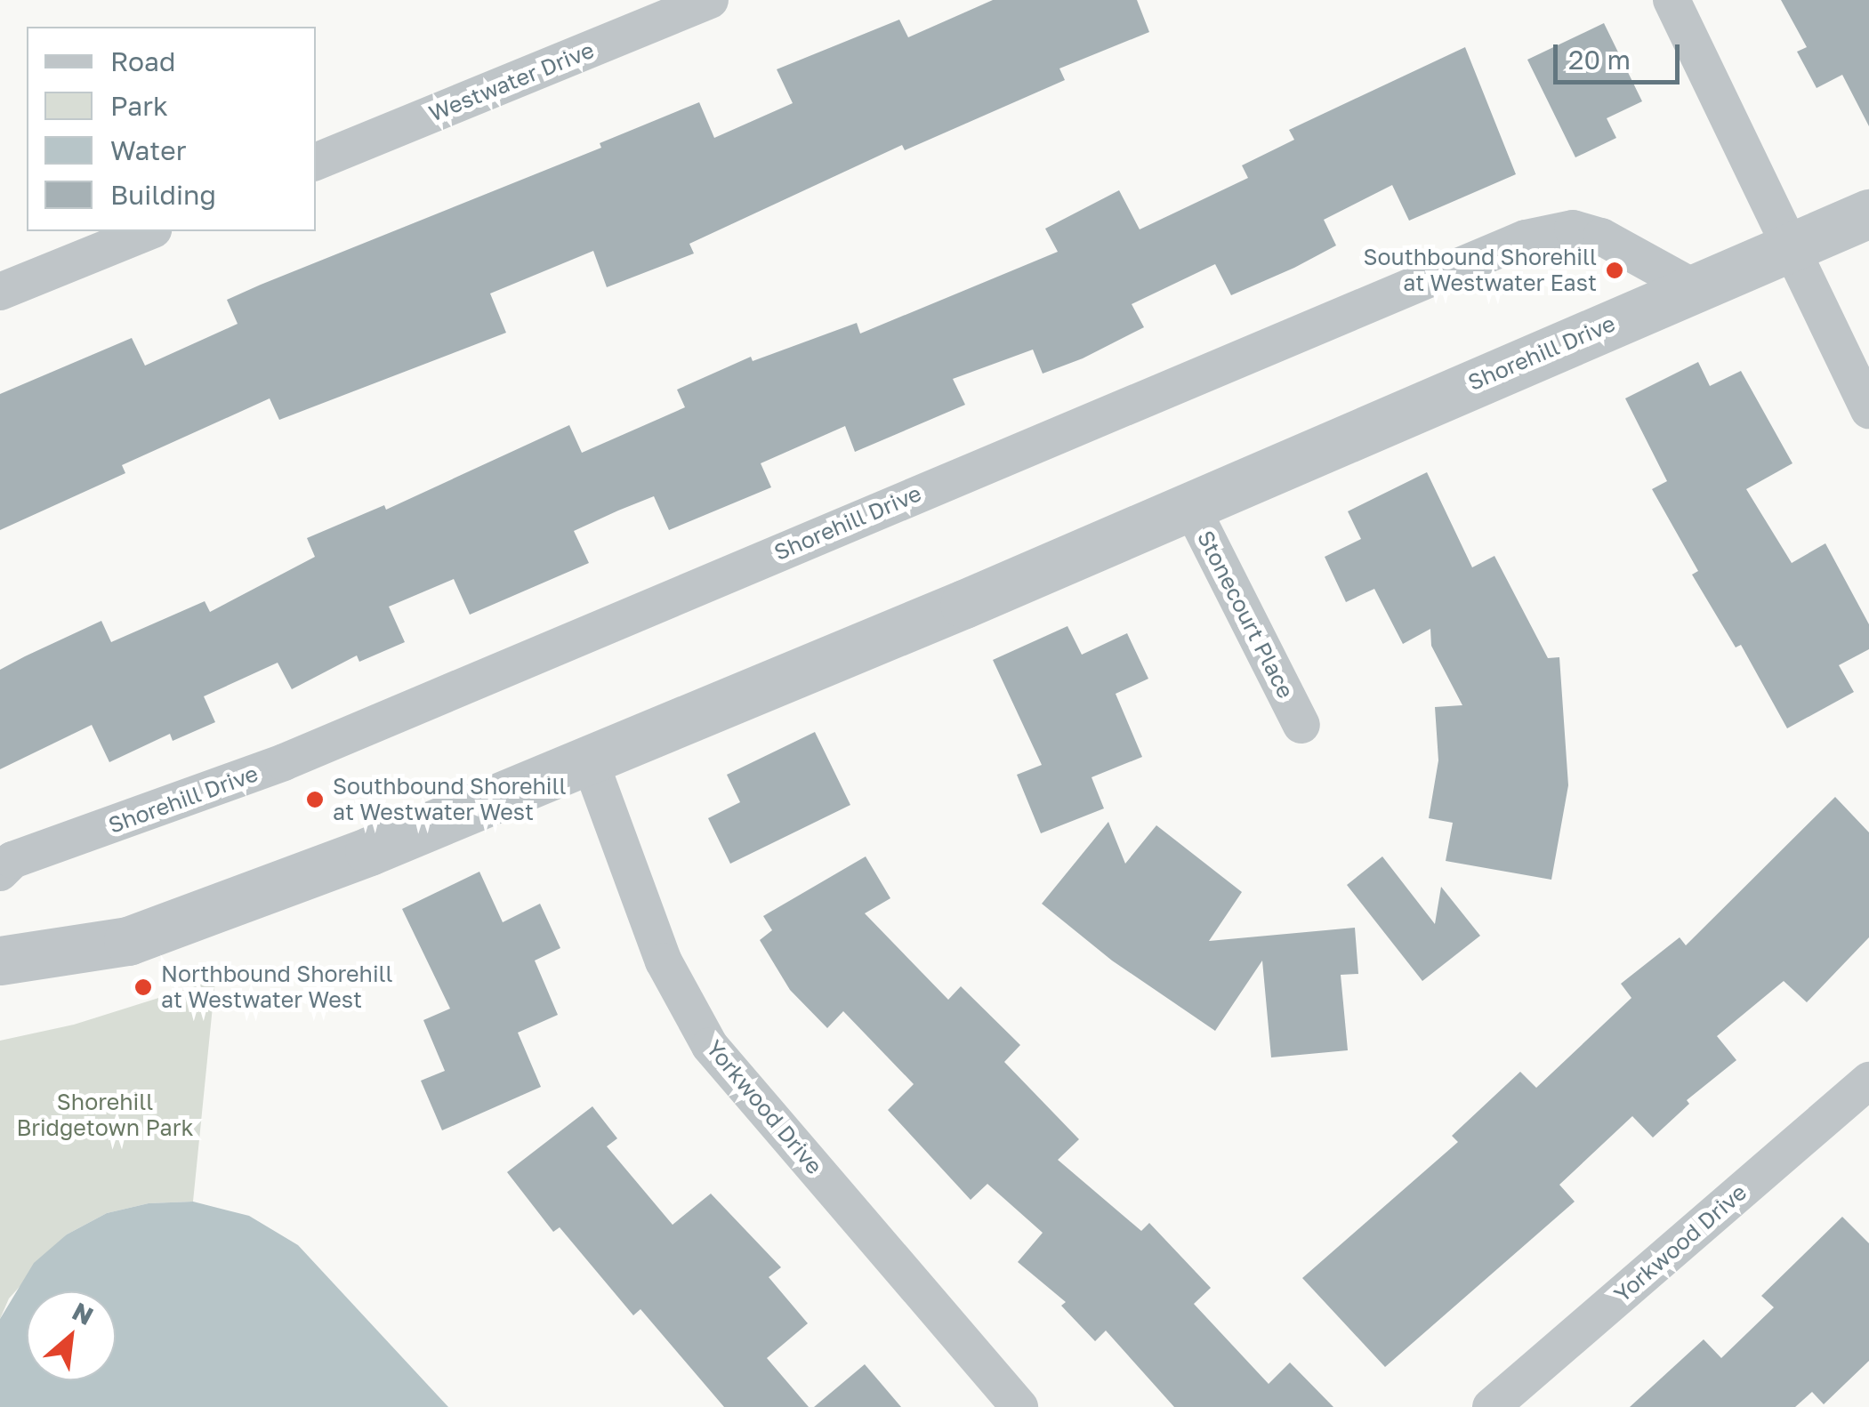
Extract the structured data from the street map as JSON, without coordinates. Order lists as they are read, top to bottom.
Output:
{
  "streets": {
    "street": [
      "Westwater Drive",
      "Shorehill Drive",
      "Stonecourt Place",
      "Yorkwood Drive"
    ]
  },
  "crossings": [
    ["Shorehill Drive", "Stonecourt Place"],
    ["Shorehill Drive", "Yorkwood Drive"]
  ],
  "parks": ["Shorehill Bridgetown Park"],
  "places": ["Southbound Shorehill at Westwater East", "Southbound Shorehill at Westwater West", "Northbound Shorehill at Westwater West"],
  "legend": [
    "Road",
    "Park",
    "Water",
    "Building"
  ],
  "scale_bar": "20 m",
  "north": "top right"
}
